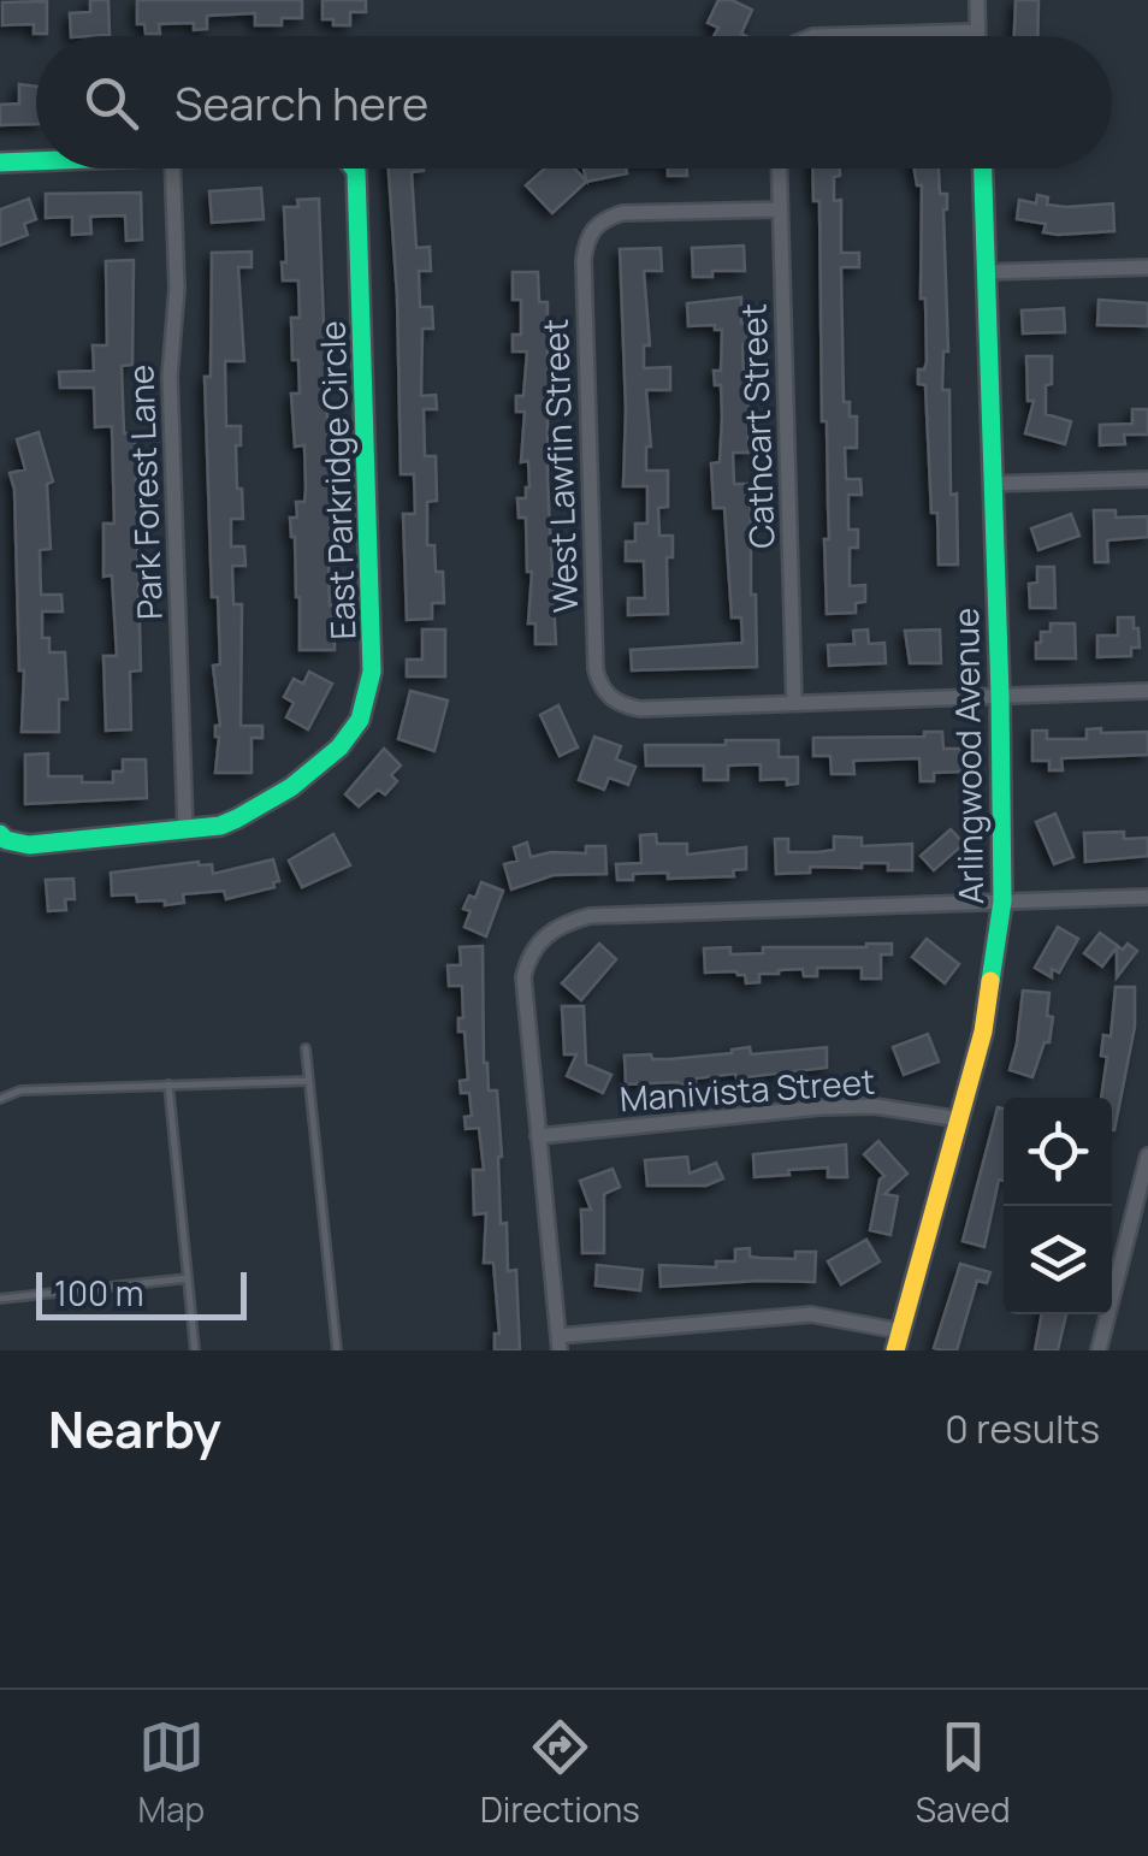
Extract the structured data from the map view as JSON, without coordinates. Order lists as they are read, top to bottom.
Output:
{
  "streets": {
    "street": [
      "Cathcart Street",
      "West Lawfin Street",
      "East Parkridge Circle",
      "Park Forest Lane",
      "Arlingwood Avenue",
      "Manivista Street"
    ]
  },
  "crossings": [
    ["Cathcart Street", "West Lawfin Street"],
    ["East Parkridge Circle", "Park Forest Lane"],
    ["Arlingwood Avenue", "Manivista Street"]
  ],
  "scale_bar": "100 m",
  "page": {
    "search": "Search here",
    "scale": "100 m",
    "heading": ["Nearby", "0 results"],
    "nav": ["Map", "Directions", "Saved"]
  }
}
